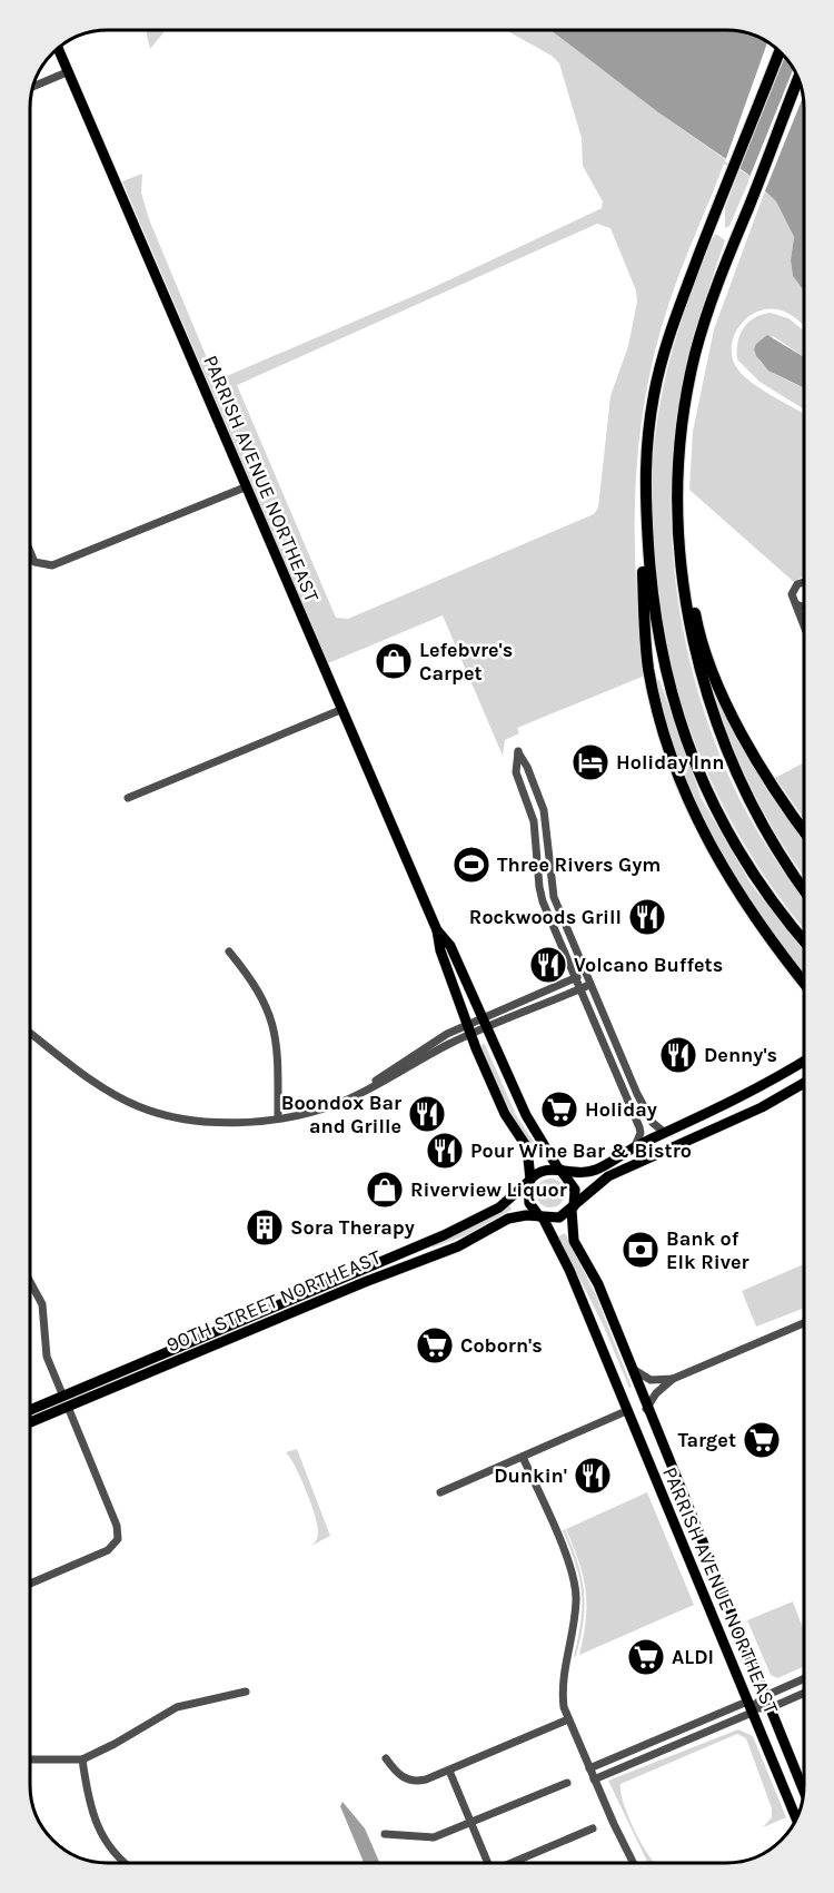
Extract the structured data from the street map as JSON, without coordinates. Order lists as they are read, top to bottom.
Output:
{
  "streets": {
    "main road": ["PARRISH AVENUE NORTHEAST", "90TH STREET NORTHEAST"]
  },
  "crossings": [
    ["PARRISH AVENUE NORTHEAST", "90TH STREET NORTHEAST"]
  ],
  "places": {
    "shop": ["Lefebvre's Carpet", "Riverview Liquor"],
    "hotel": ["Holiday Inn"],
    "sports": ["Three Rivers Gym"],
    "restaurant": [
      "Rockwoods Grill",
      "Volcano Buffets",
      "Denny's",
      "Boondox Bar and Grille",
      "Pour Wine Bar & Bistro",
      "Dunkin'"
    ],
    "supermarket": [
      "Holiday",
      "Coborn's",
      "Target",
      "ALDI"
    ],
    "building": ["Sora Therapy"],
    "bank": ["Bank of Elk River"]
  }
}
